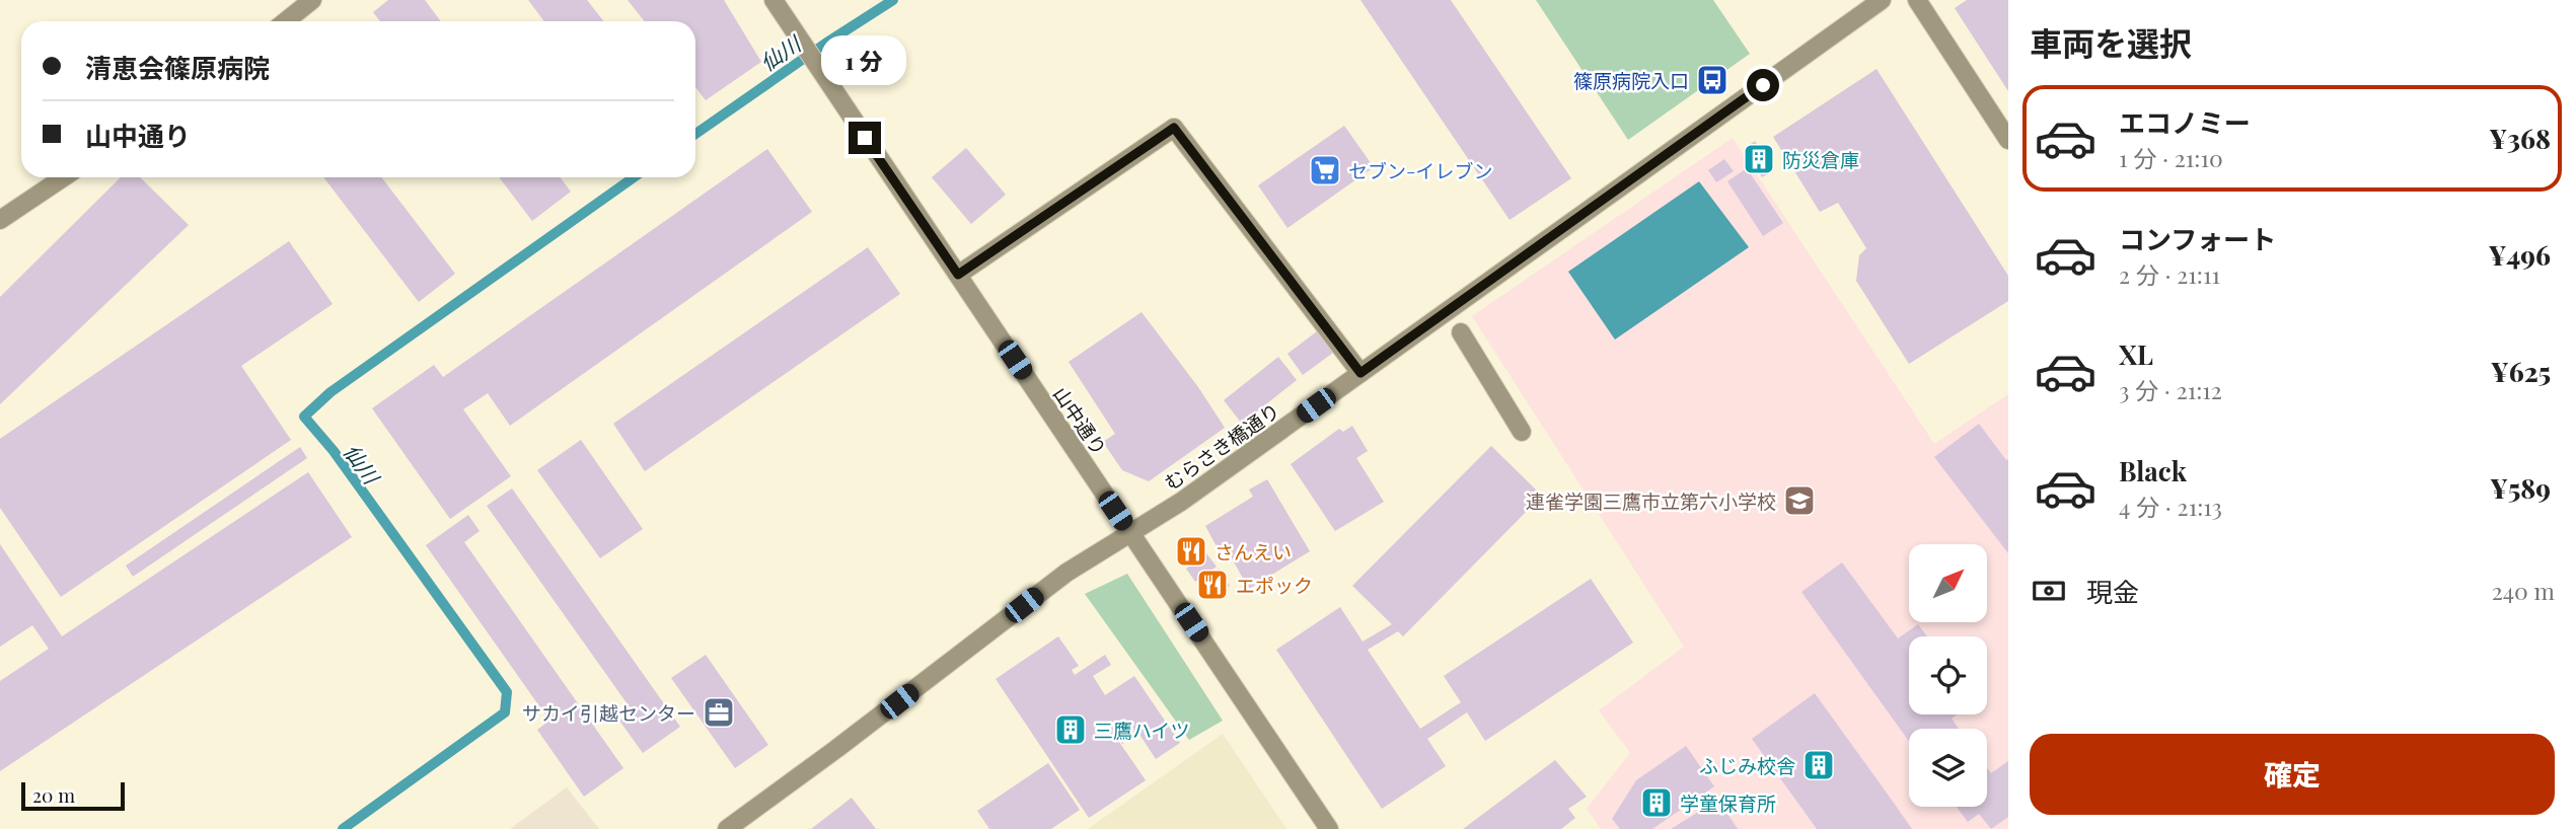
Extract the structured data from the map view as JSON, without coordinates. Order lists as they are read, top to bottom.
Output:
{
  "streets": {
    "street": ["山中通り", "むらさき橋通り"]
  },
  "crossings": [
    ["山中通り", "むらさき橋通り"]
  ],
  "water": ["仙川"],
  "places": {
    "bus stop": ["篠原病院入口"],
    "building": [
      "防災倉庫",
      "三鷹ハイツ",
      "ふじみ校舎",
      "学童保育所"
    ],
    "supermarket": ["セブン-イレブン"],
    "school or university": ["連雀学園三鷹市立第六小学校"],
    "restaurant": ["さんえい", "エポック"],
    "office": ["サカイ引越センター"]
  },
  "scale_bar": "20 m",
  "north": "top right",
  "page": {
    "heading": "車両を選択",
    "banner": ["清恵会篠原病院", "山中通り"],
    "bubble": "1 分",
    "list": [
      {
        "name": "エコノミー",
        "note": "1 分 · 21:10",
        "value": "¥368"
      },
      {
        "name": "コンフォート",
        "note": "2 分 · 21:11",
        "value": "¥496"
      },
      {
        "name": "XL",
        "note": "3 分 · 21:12",
        "value": "¥625"
      },
      {
        "name": "Black",
        "note": "4 分 · 21:13",
        "value": "¥589"
      }
    ],
    "pay": ["現金", "240 m"],
    "buttons": "確定",
    "scale": "20 m"
  }
}
